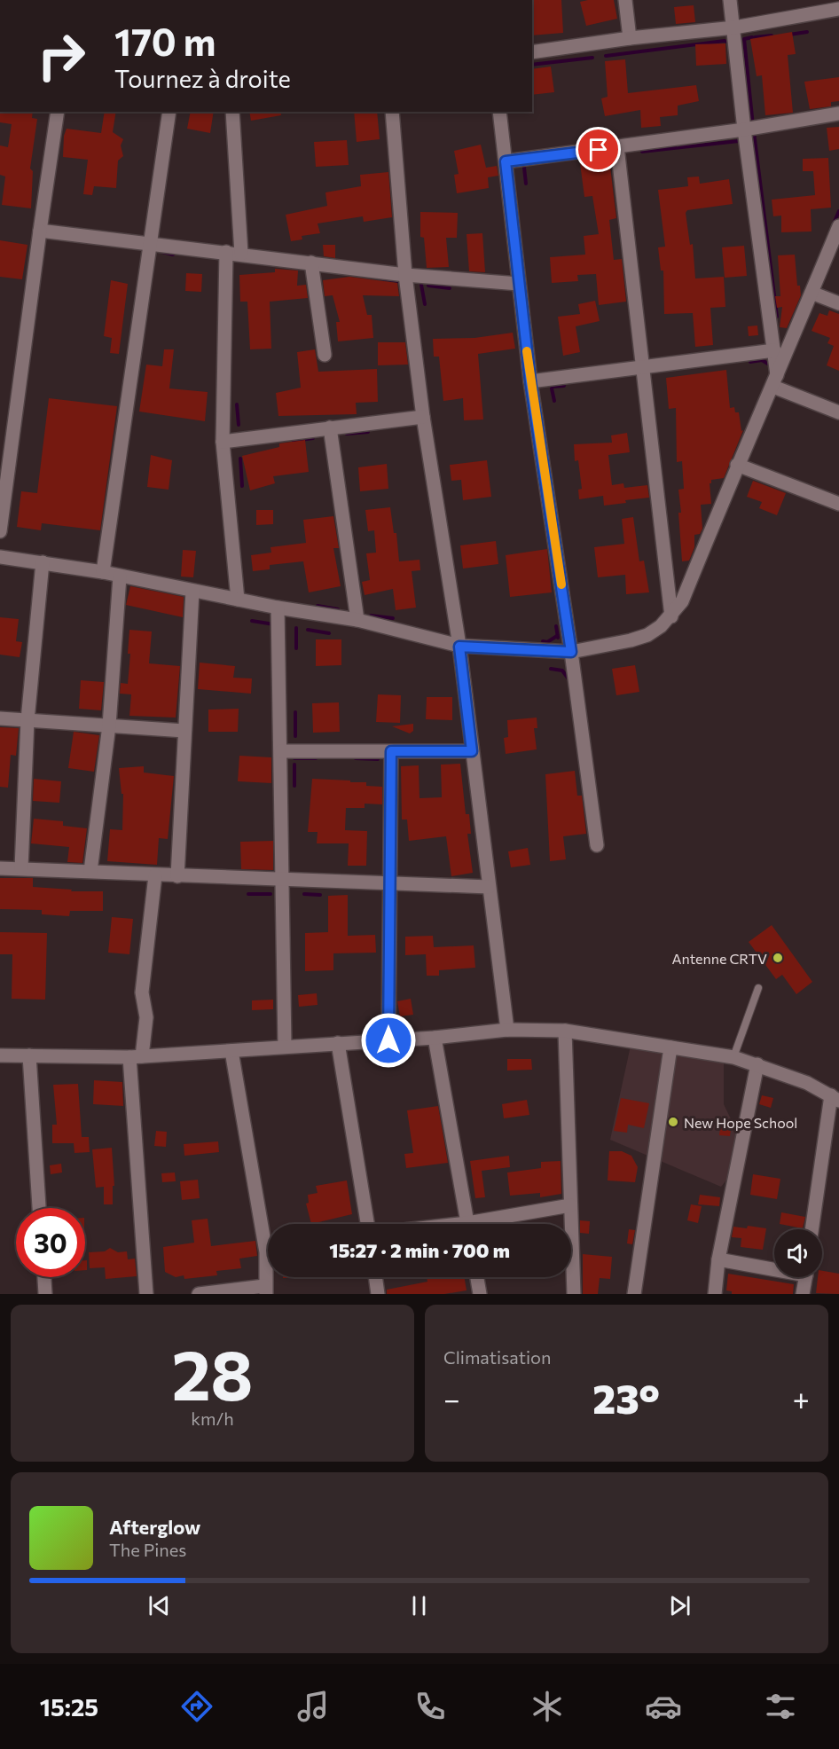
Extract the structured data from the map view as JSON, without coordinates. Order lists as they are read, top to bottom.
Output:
{
  "places": ["Antenne CRTV", "New Hope School"],
  "page": {
    "turn": ["170 m", "Tournez à droite"],
    "limit": "30",
    "trip": "15:27 · 2 min · 700 m",
    "tile": [
      ["28", "km/h"],
      "Climatisation"
    ],
    "heat": ["−", "23°", "+"],
    "song": ["Afterglow", "The Pines"],
    "tabs": "15:25"
  }
}
